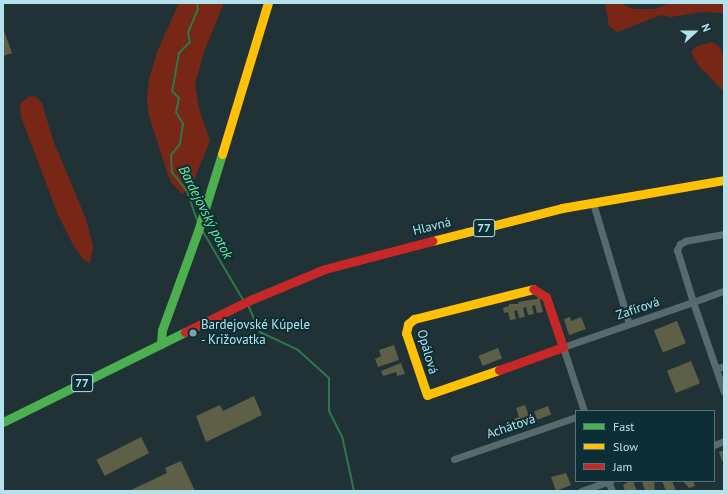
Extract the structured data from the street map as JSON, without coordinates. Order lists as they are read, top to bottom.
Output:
{
  "streets": {
    "street": [
      "Hlavná",
      "77",
      "Zafírová",
      "Opálová",
      "Achátová"
    ]
  },
  "crossings": [
    ["Hlavná", "77"],
    ["Zafírová", "Opálová"]
  ],
  "water": ["Bardejovský potok"],
  "places": ["Bardejovské Kúpele - Križovatka"],
  "legend": ["Fast", "Slow", "Jam"],
  "north": "right"
}
